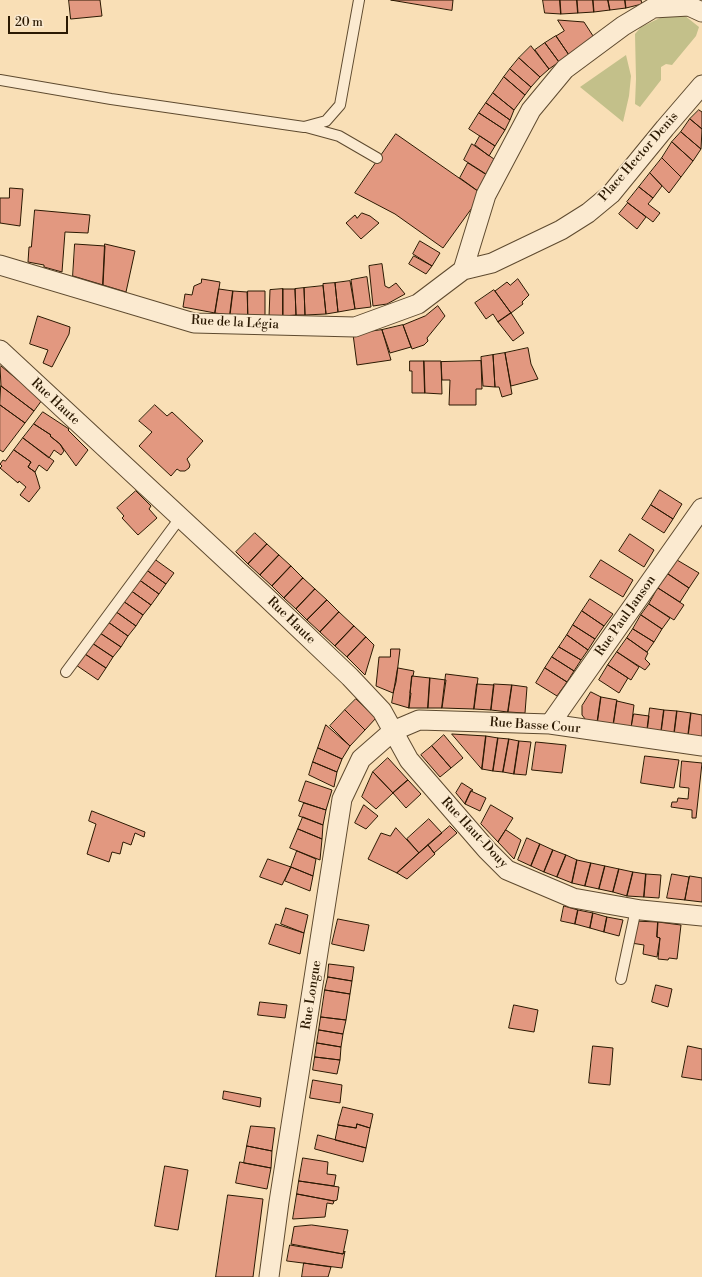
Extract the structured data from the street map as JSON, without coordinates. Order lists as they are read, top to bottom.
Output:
{
  "streets": {
    "street": [
      "Place Hector Denis",
      "Rue de la Légia",
      "Rue Haute",
      "Rue Paul Janson",
      "Rue Basse Cour",
      "Rue Haut-Douy",
      "Rue Longue"
    ]
  },
  "crossings": [
    ["Place Hector Denis", "Rue de la Légia"],
    ["Rue Haute", "Rue Basse Cour"],
    ["Rue Haute", "Rue Haut-Douy"],
    ["Rue Haute", "Rue Longue"],
    ["Rue Paul Janson", "Rue Basse Cour"],
    ["Rue Basse Cour", "Rue Haut-Douy"],
    ["Rue Basse Cour", "Rue Longue"],
    ["Rue Haut-Douy", "Rue Longue"]
  ],
  "scale_bar": "20 m"
}
